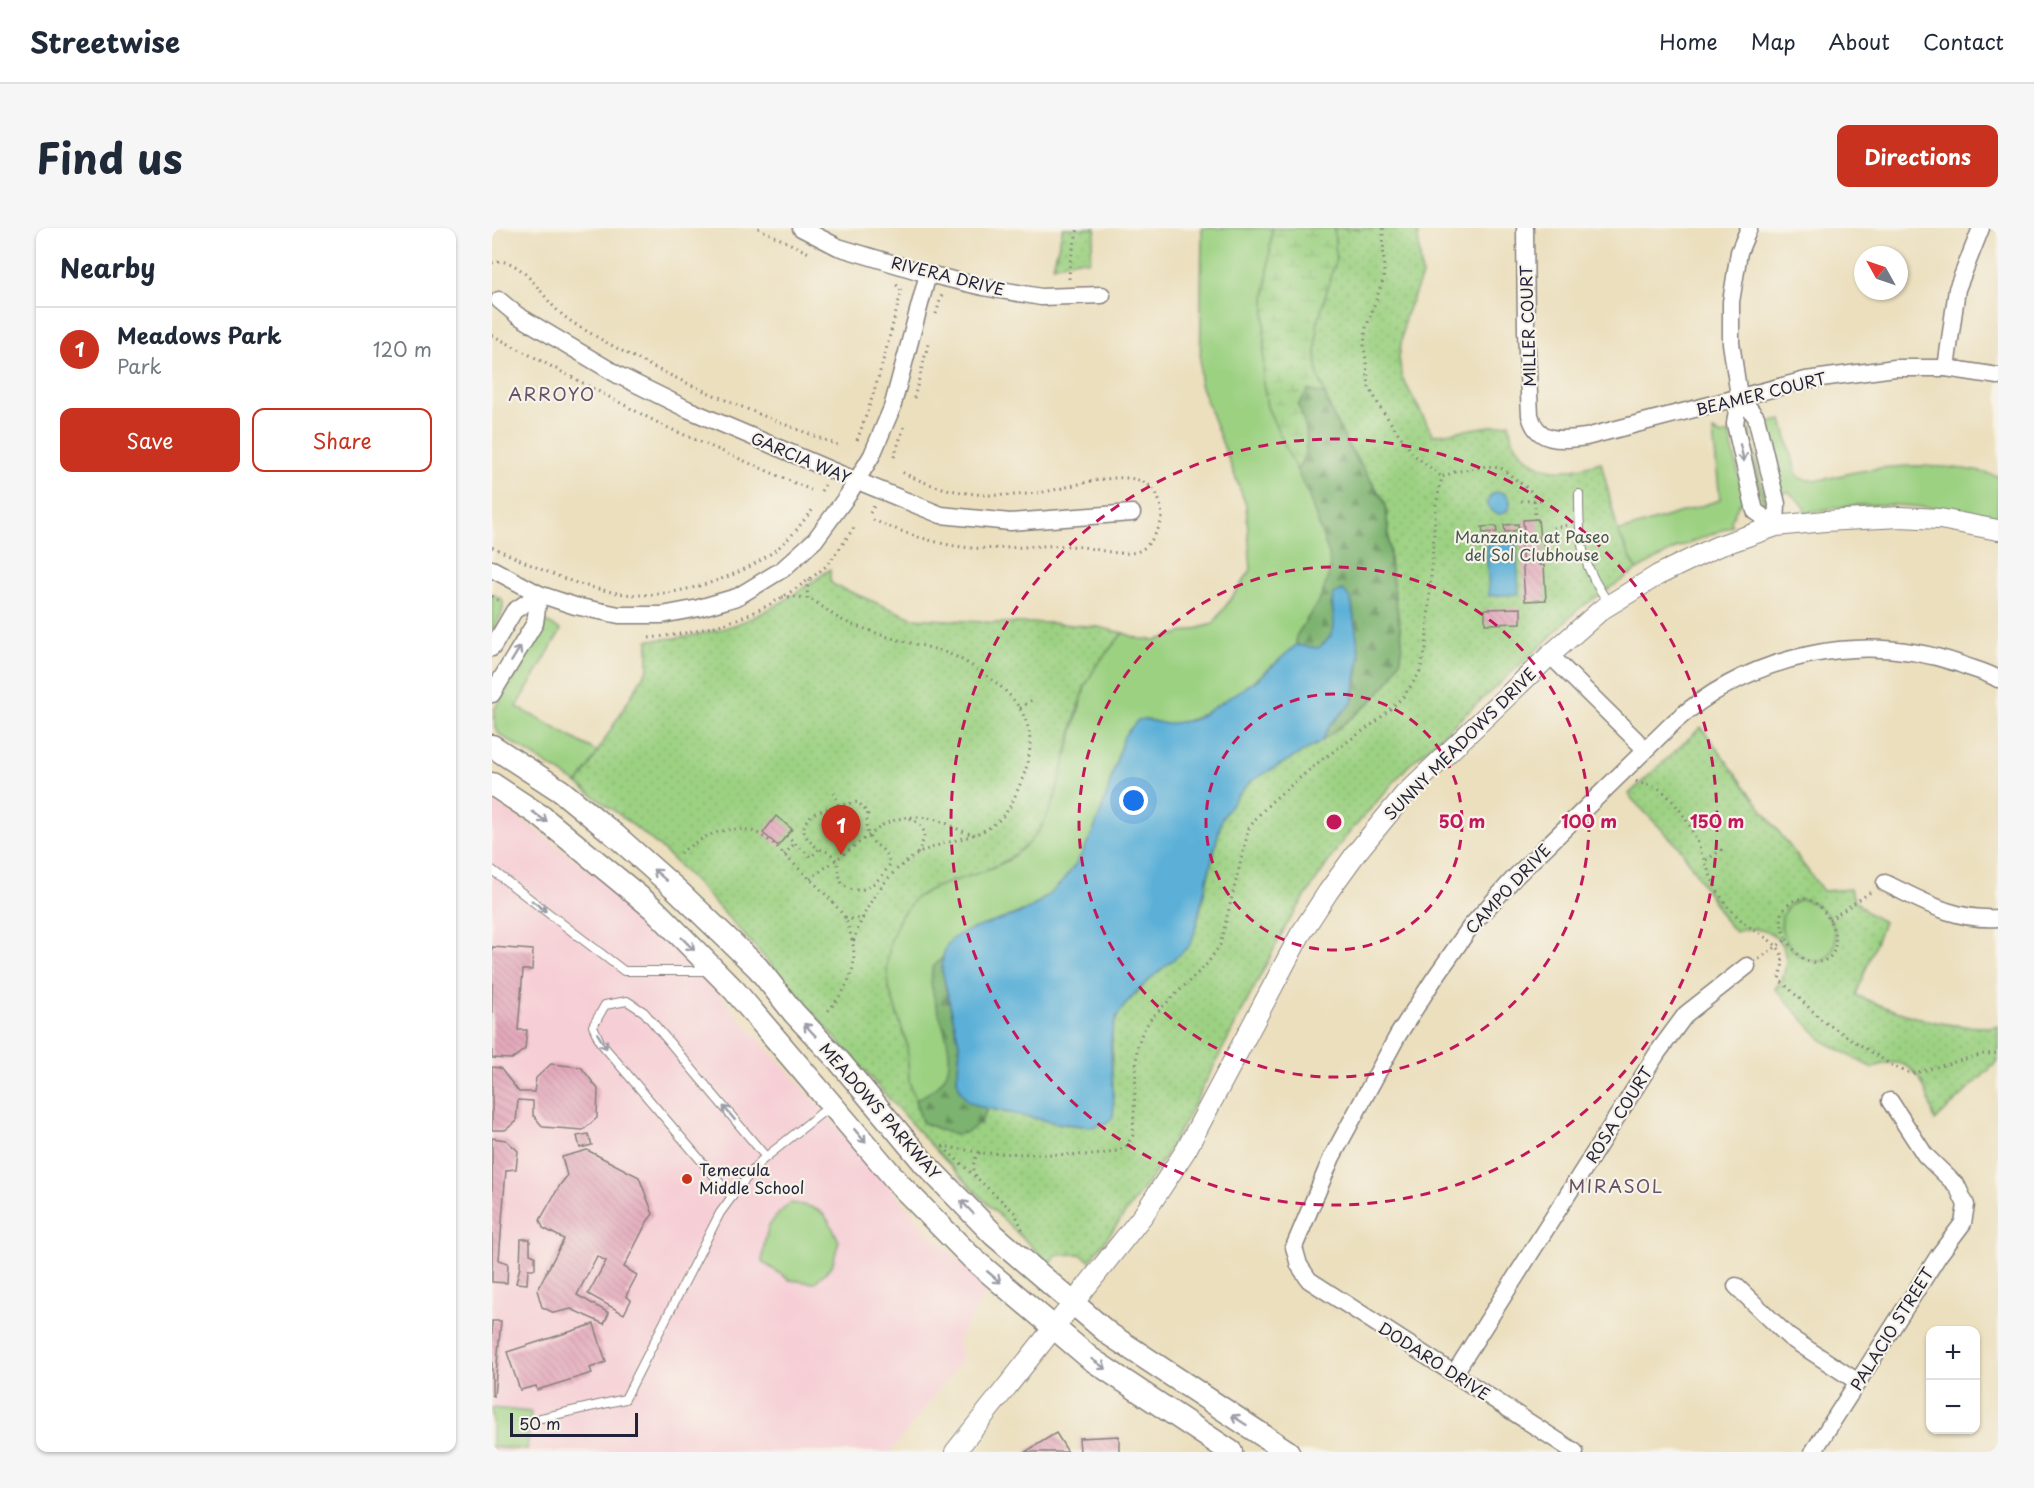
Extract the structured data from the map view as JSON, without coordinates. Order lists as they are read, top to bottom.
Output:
{
  "streets": {
    "main road": ["MEADOWS PARKWAY"],
    "street": [
      "RIVERA DRIVE",
      "MILLER COURT",
      "BEAMER COURT",
      "GARCIA WAY",
      "SUNNY MEADOWS DRIVE",
      "CAMPO DRIVE",
      "ROSA COURT",
      "PALACIO STREET",
      "DODARO DRIVE"
    ]
  },
  "crossings": [
    ["MILLER COURT", "BEAMER COURT"],
    ["SUNNY MEADOWS DRIVE", "MEADOWS PARKWAY"],
    ["CAMPO DRIVE", "DODARO DRIVE"],
    ["ROSA COURT", "DODARO DRIVE"]
  ],
  "districts": ["ARROYO", "MIRASOL"],
  "parks": ["Manzanita at Paseo del Sol Clubhouse"],
  "places": ["Temecula Middle School"],
  "scale_bar": "50 m",
  "north": "top left",
  "page": {
    "header": "Streetwise",
    "nav": [
      "Home",
      "Map",
      "About",
      "Contact"
    ],
    "title": "Find us",
    "buttons": [
      "Directions",
      ["Save", "Share"]
    ],
    "heading": "Nearby",
    "list": [
      {
        "mark": "1",
        "name": "Meadows Park",
        "note": "Park",
        "value": "120 m"
      }
    ],
    "pins": "1",
    "map_buttons": ["+", "−"],
    "scale": "50 m"
  },
  "rings": ["50 m", "100 m", "150 m"]
}
